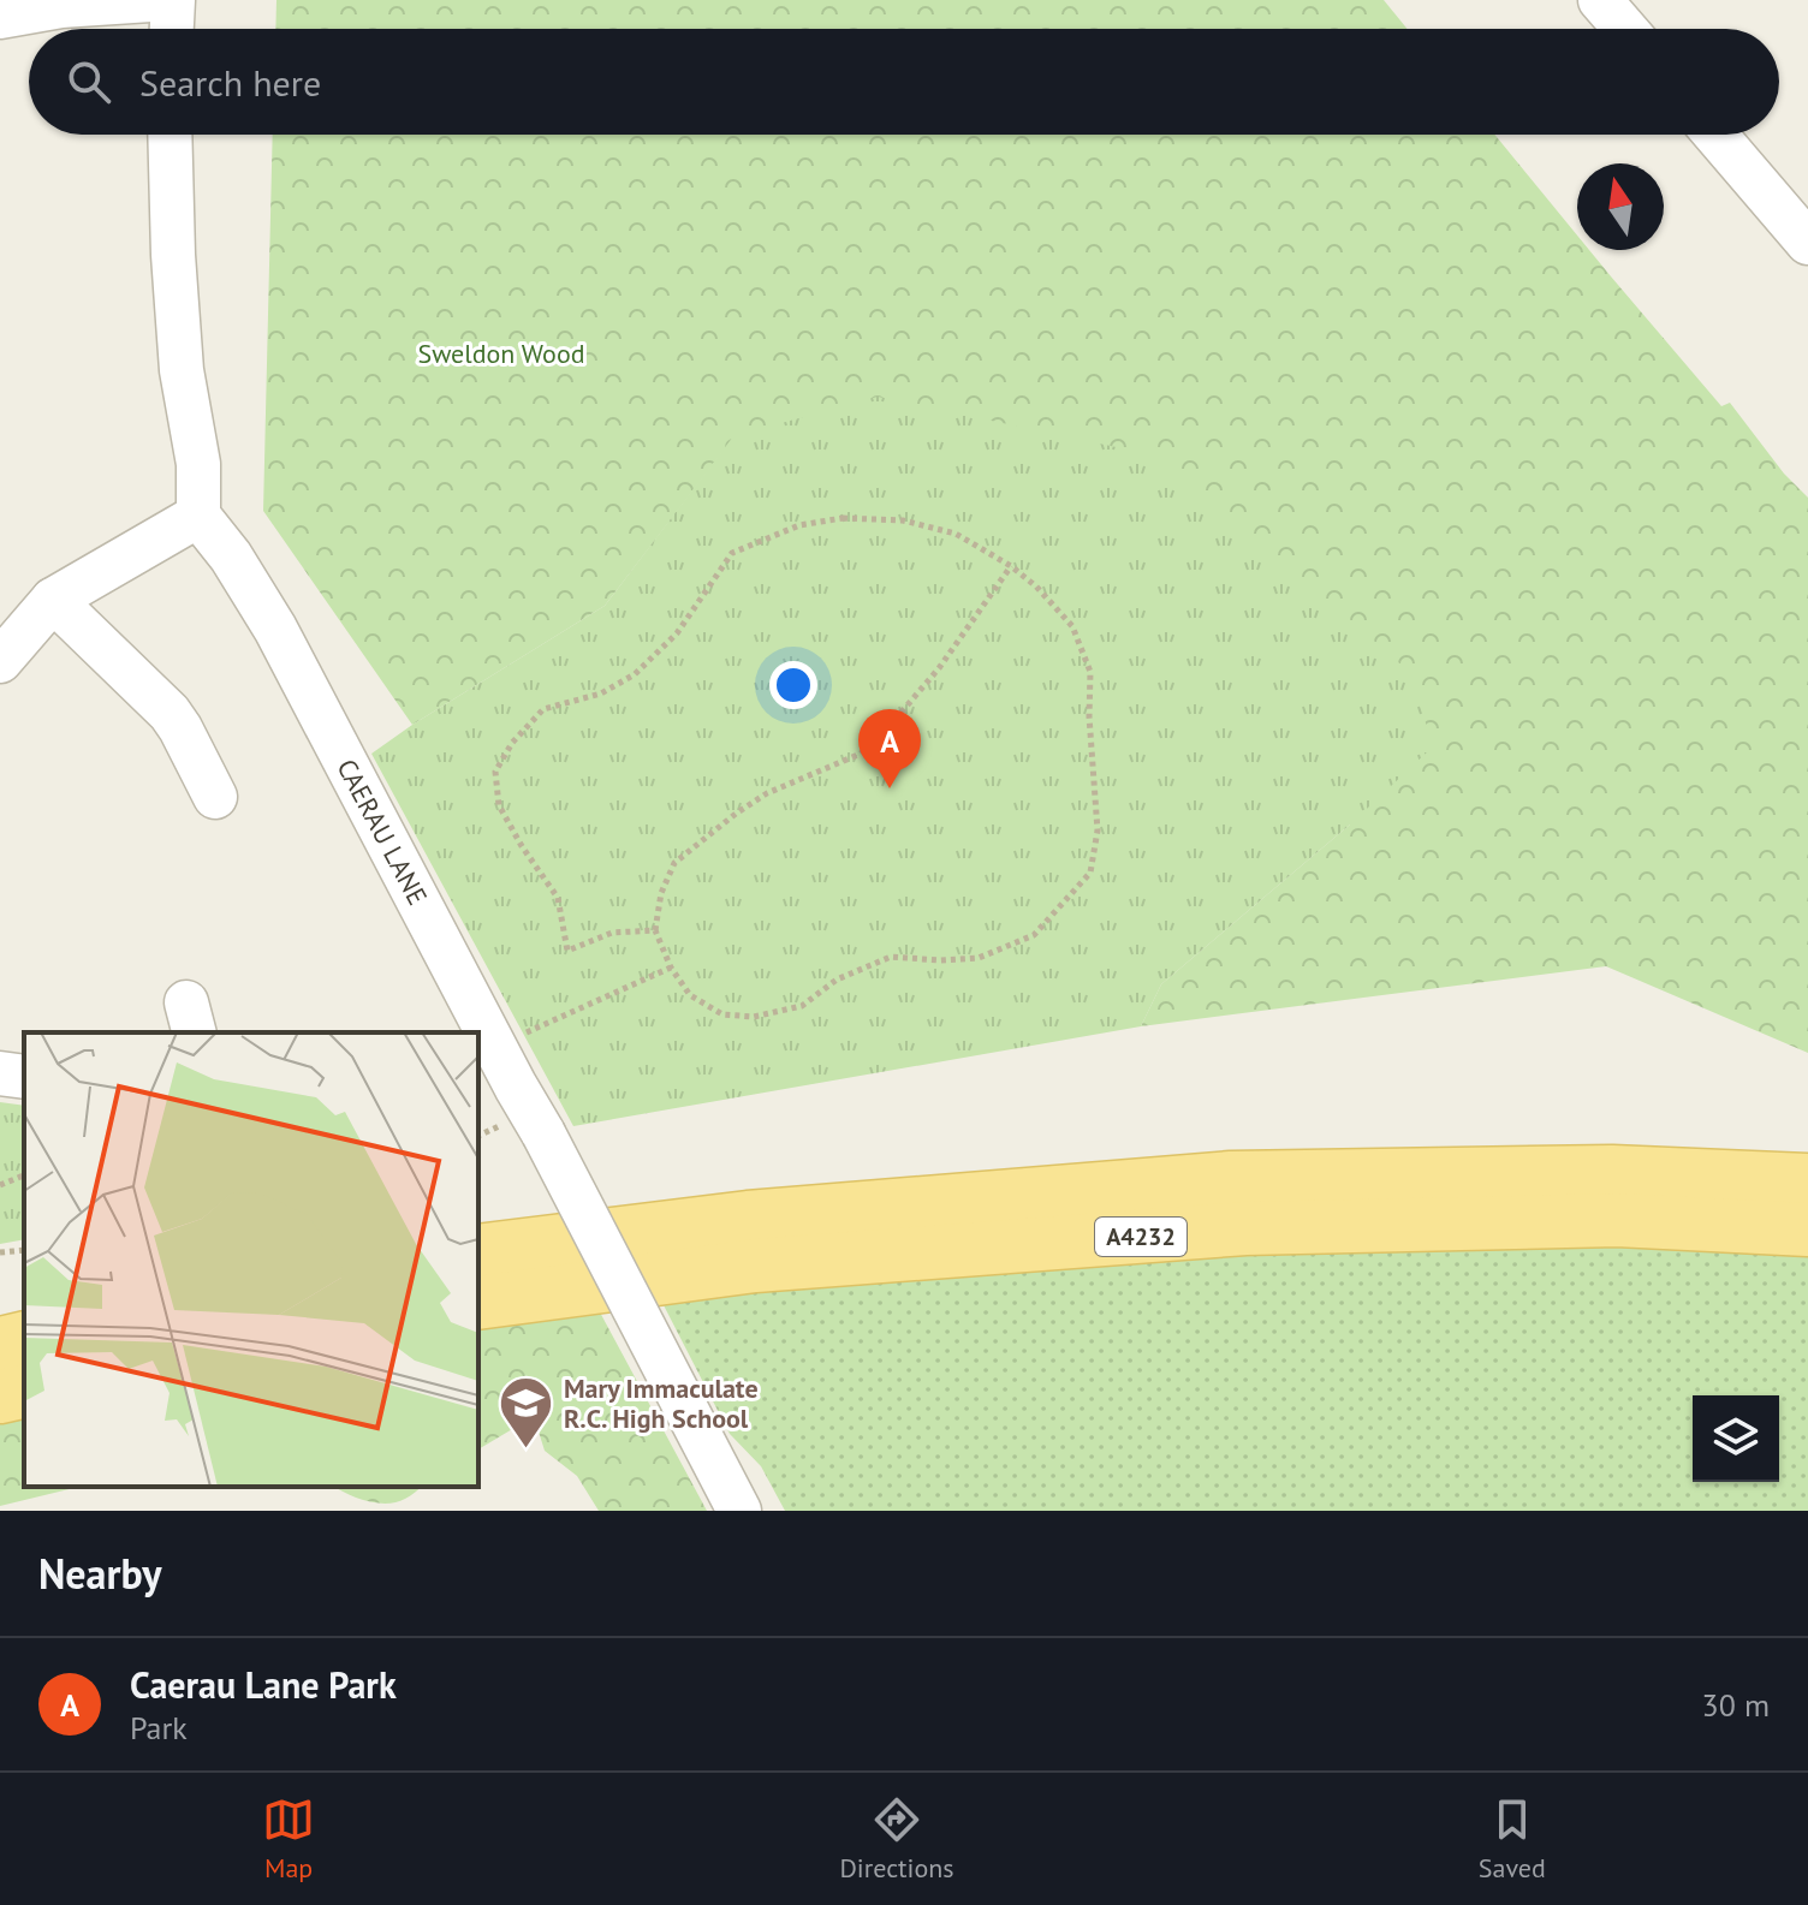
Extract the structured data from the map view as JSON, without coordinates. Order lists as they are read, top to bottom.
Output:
{
  "streets": {
    "main road": ["A4232"],
    "street": ["CAERAU LANE"]
  },
  "parks": ["Sweldon Wood"],
  "places": {
    "school or university": ["Mary Immaculate R.C. High School"]
  },
  "north": "top",
  "page": {
    "search": "Search here",
    "pins": "A",
    "heading": "Nearby",
    "list": [
      {
        "mark": "A",
        "name": "Caerau Lane Park",
        "note": "Park",
        "value": "30 m"
      }
    ],
    "nav": ["Map", "Directions", "Saved"]
  }
}
